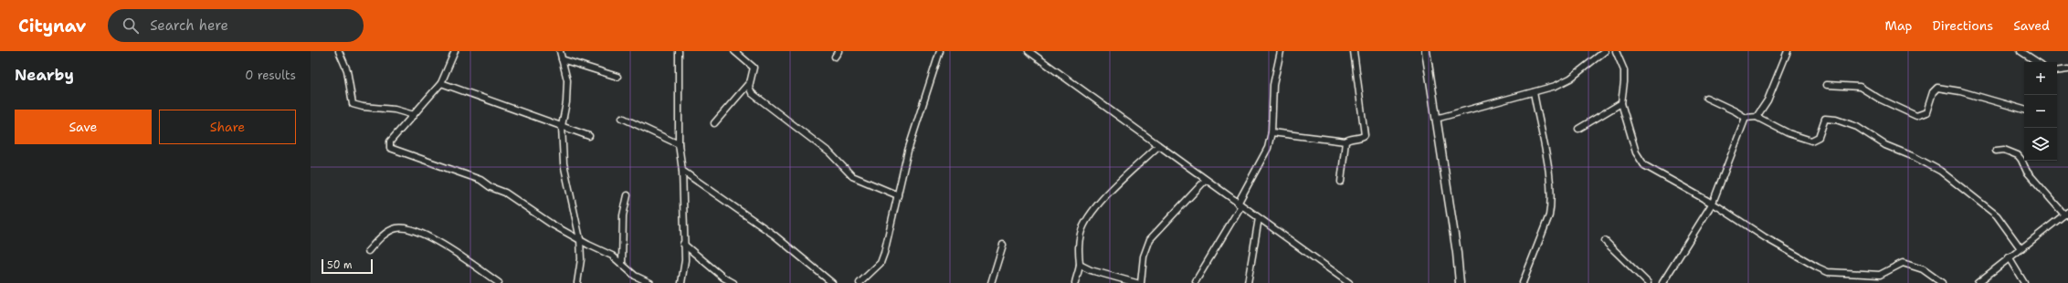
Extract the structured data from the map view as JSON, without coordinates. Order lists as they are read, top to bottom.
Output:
{
  "scale_bar": "50 m",
  "page": {
    "header": "Citynav",
    "search": "Search here",
    "nav": ["Map", "Directions", "Saved"],
    "heading": ["Nearby", "0 results"],
    "map_buttons": ["+", "−"],
    "buttons": ["Save", "Share"],
    "scale": "50 m"
  }
}
